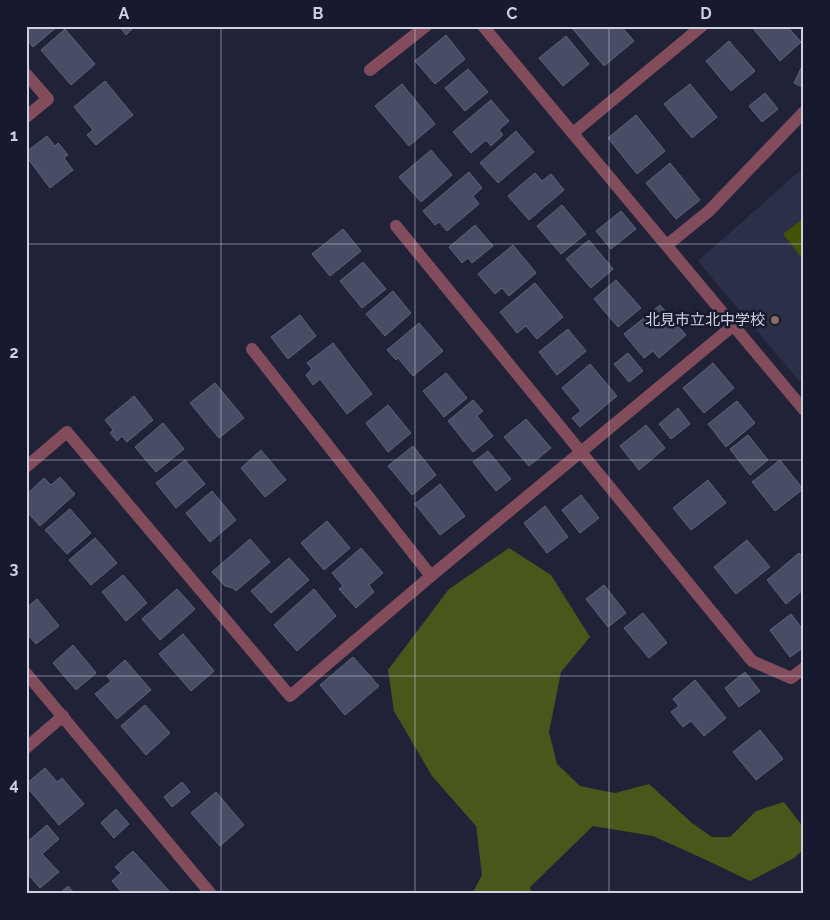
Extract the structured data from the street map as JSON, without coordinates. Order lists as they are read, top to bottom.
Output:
{
  "places": ["北見市立北中学校"],
  "grid": {
    "columns": [
      "A",
      "B",
      "C",
      "D"
    ],
    "rows": [
      "1",
      "2",
      "3",
      "4"
    ]
  }
}
